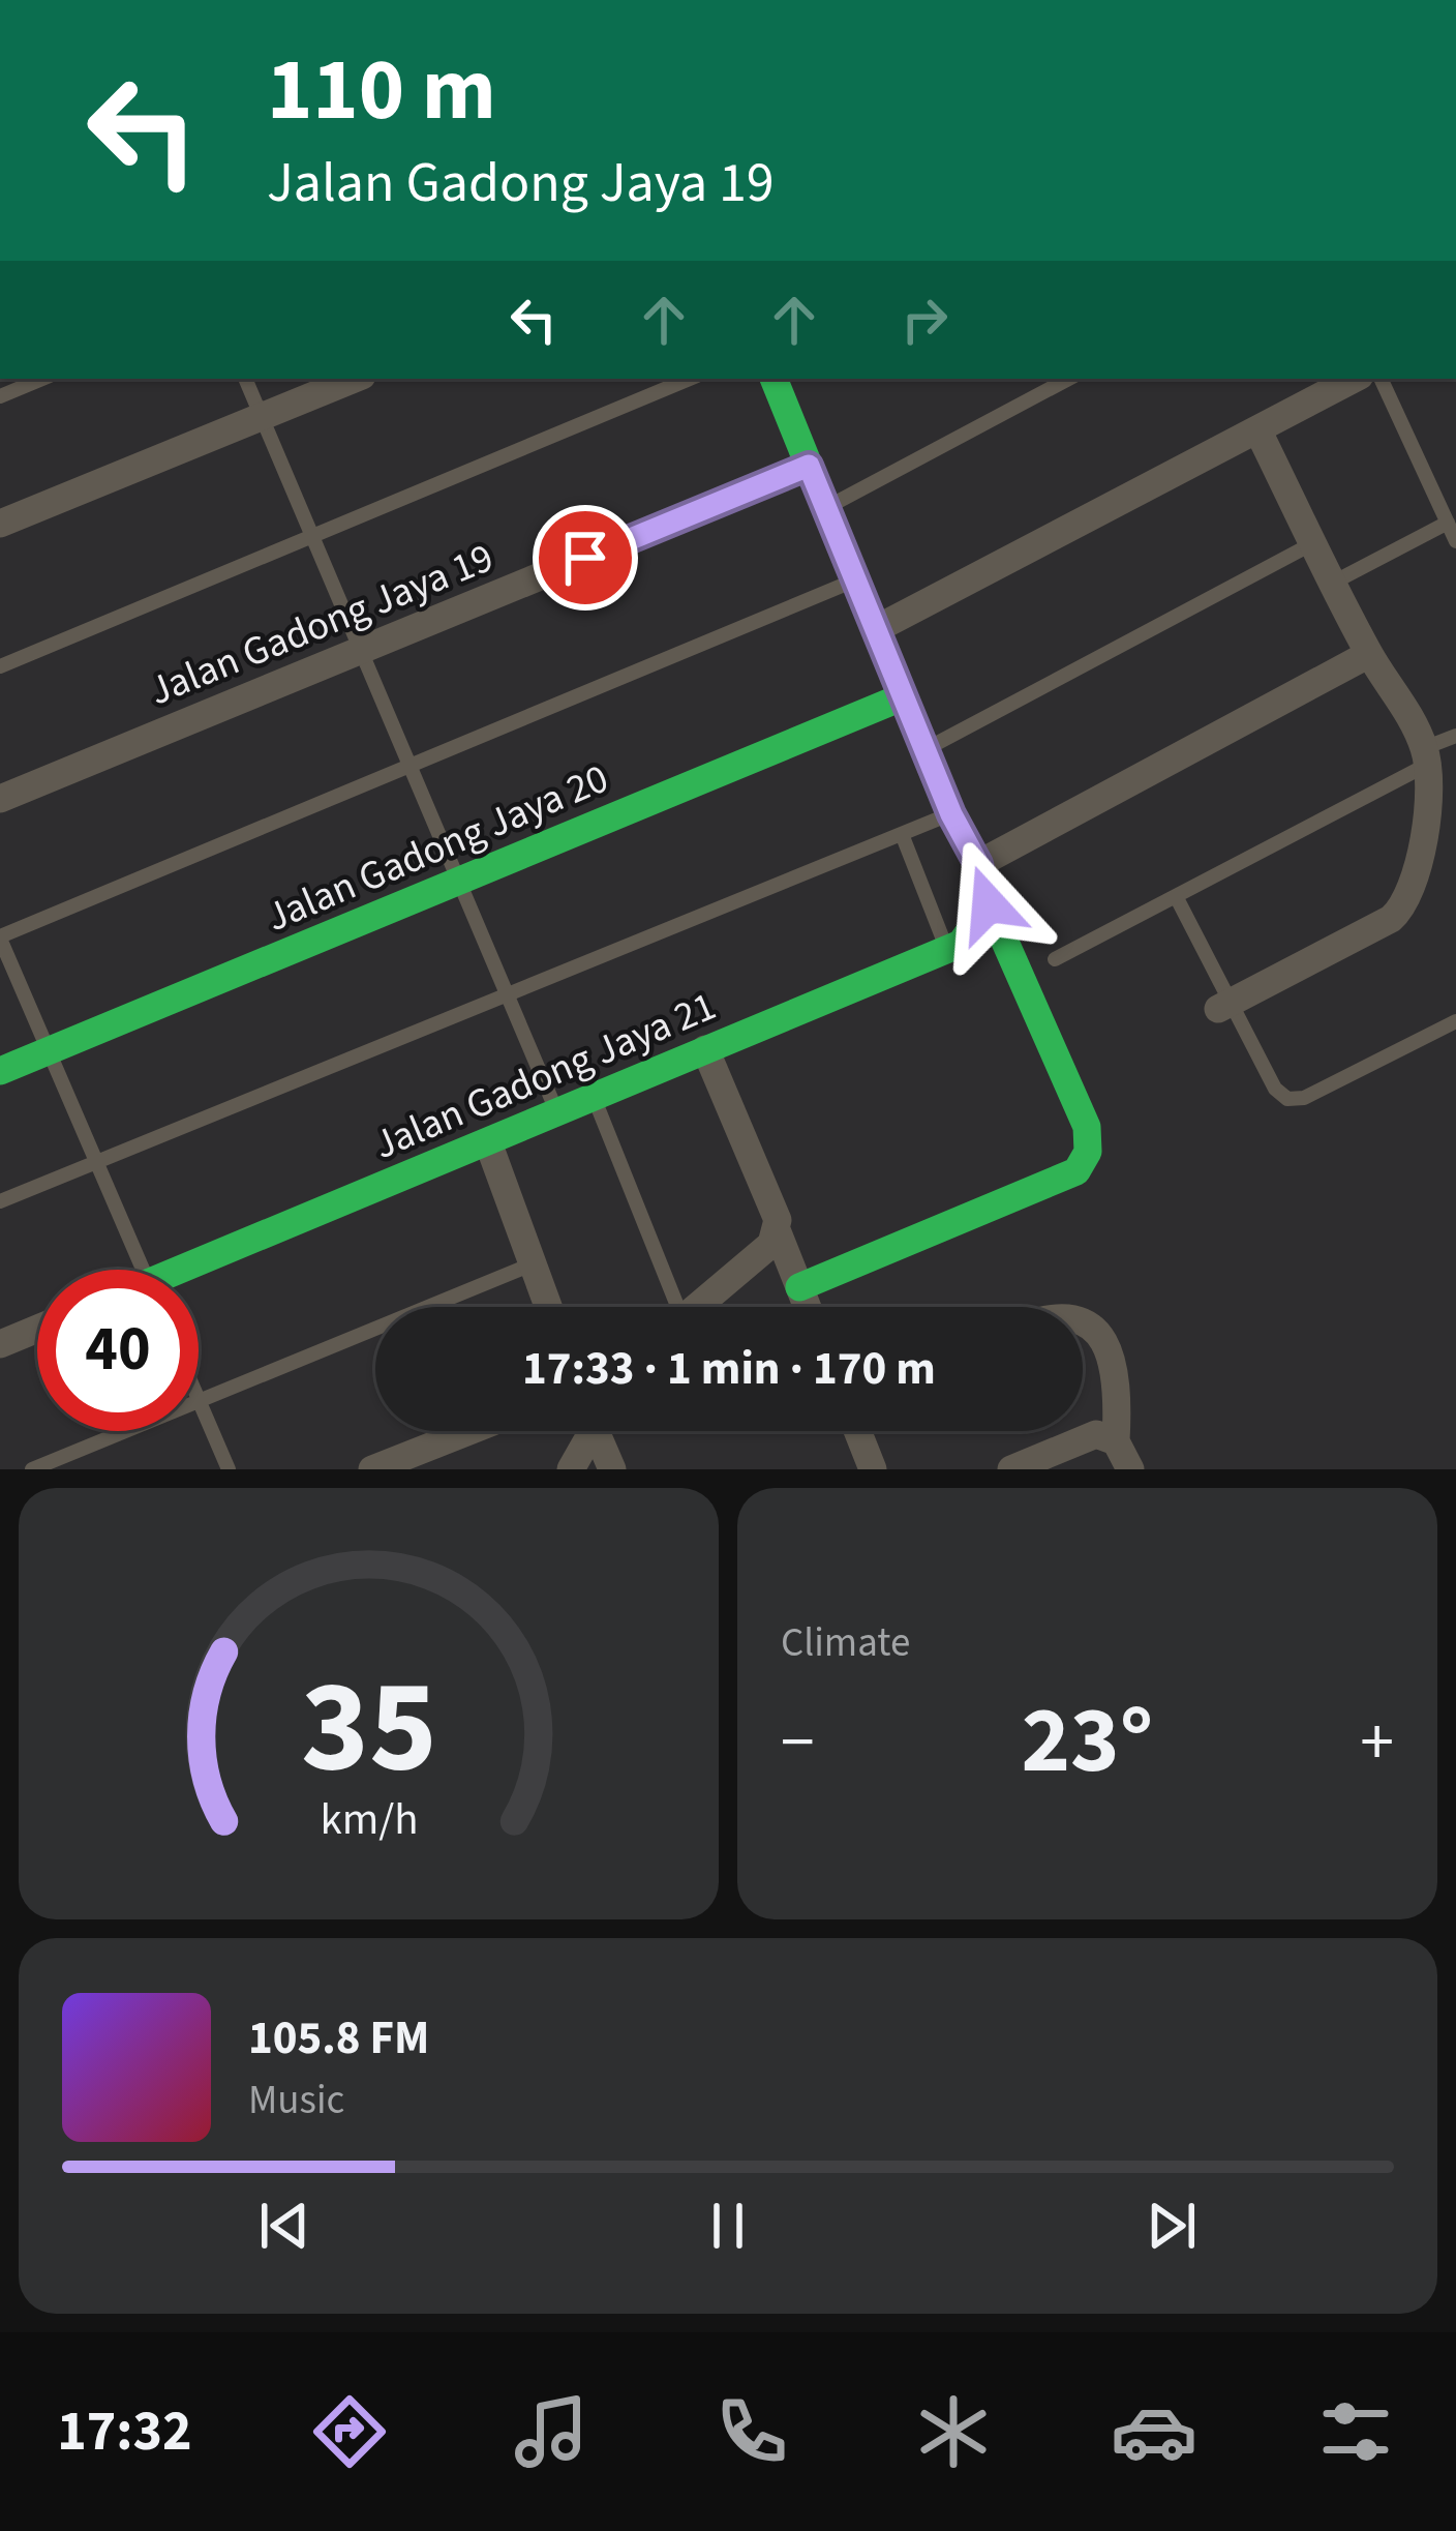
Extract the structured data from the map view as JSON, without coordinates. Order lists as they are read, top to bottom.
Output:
{
  "streets": {
    "street": ["Jalan Gadong Jaya 19", "Jalan Gadong Jaya 20", "Jalan Gadong Jaya 21"]
  },
  "page": {
    "turn": ["110 m", "Jalan Gadong Jaya 19"],
    "limit": "40",
    "trip": "17:33 · 1 min · 170 m",
    "tile": "Climate",
    "heat": ["−", "23°", "+"],
    "song": ["105.8 FM", "Music"],
    "tabs": "17:32",
    "gauge": ["35", "km/h"]
  }
}
